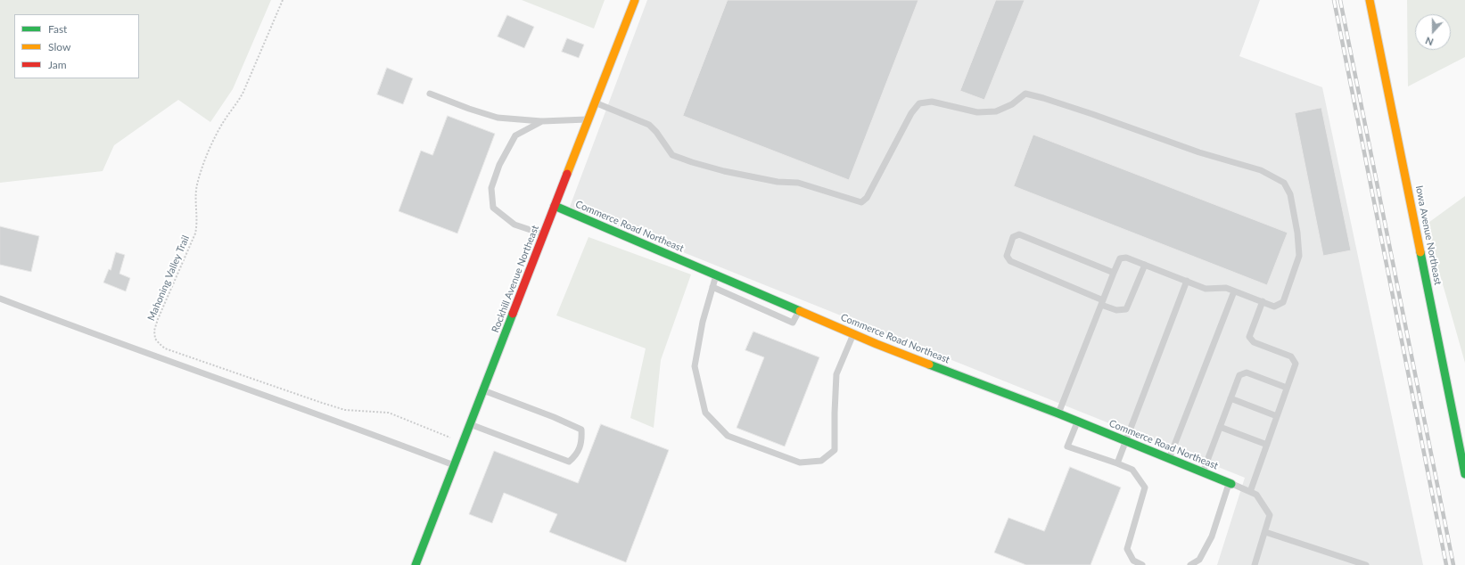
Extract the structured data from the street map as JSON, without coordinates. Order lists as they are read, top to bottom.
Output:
{
  "streets": {
    "street": ["Commerce Road Northeast", "Iowa Avenue Northeast", "Rockhill Avenue Northeast"],
    "path": ["Mahoning Valley Trail"]
  },
  "crossings": [
    ["Commerce Road Northeast", "Rockhill Avenue Northeast"],
    ["Mahoning Valley Trail", "Rockhill Avenue Northeast"]
  ],
  "legend": ["Fast", "Slow", "Jam"],
  "north": "bottom"
}
